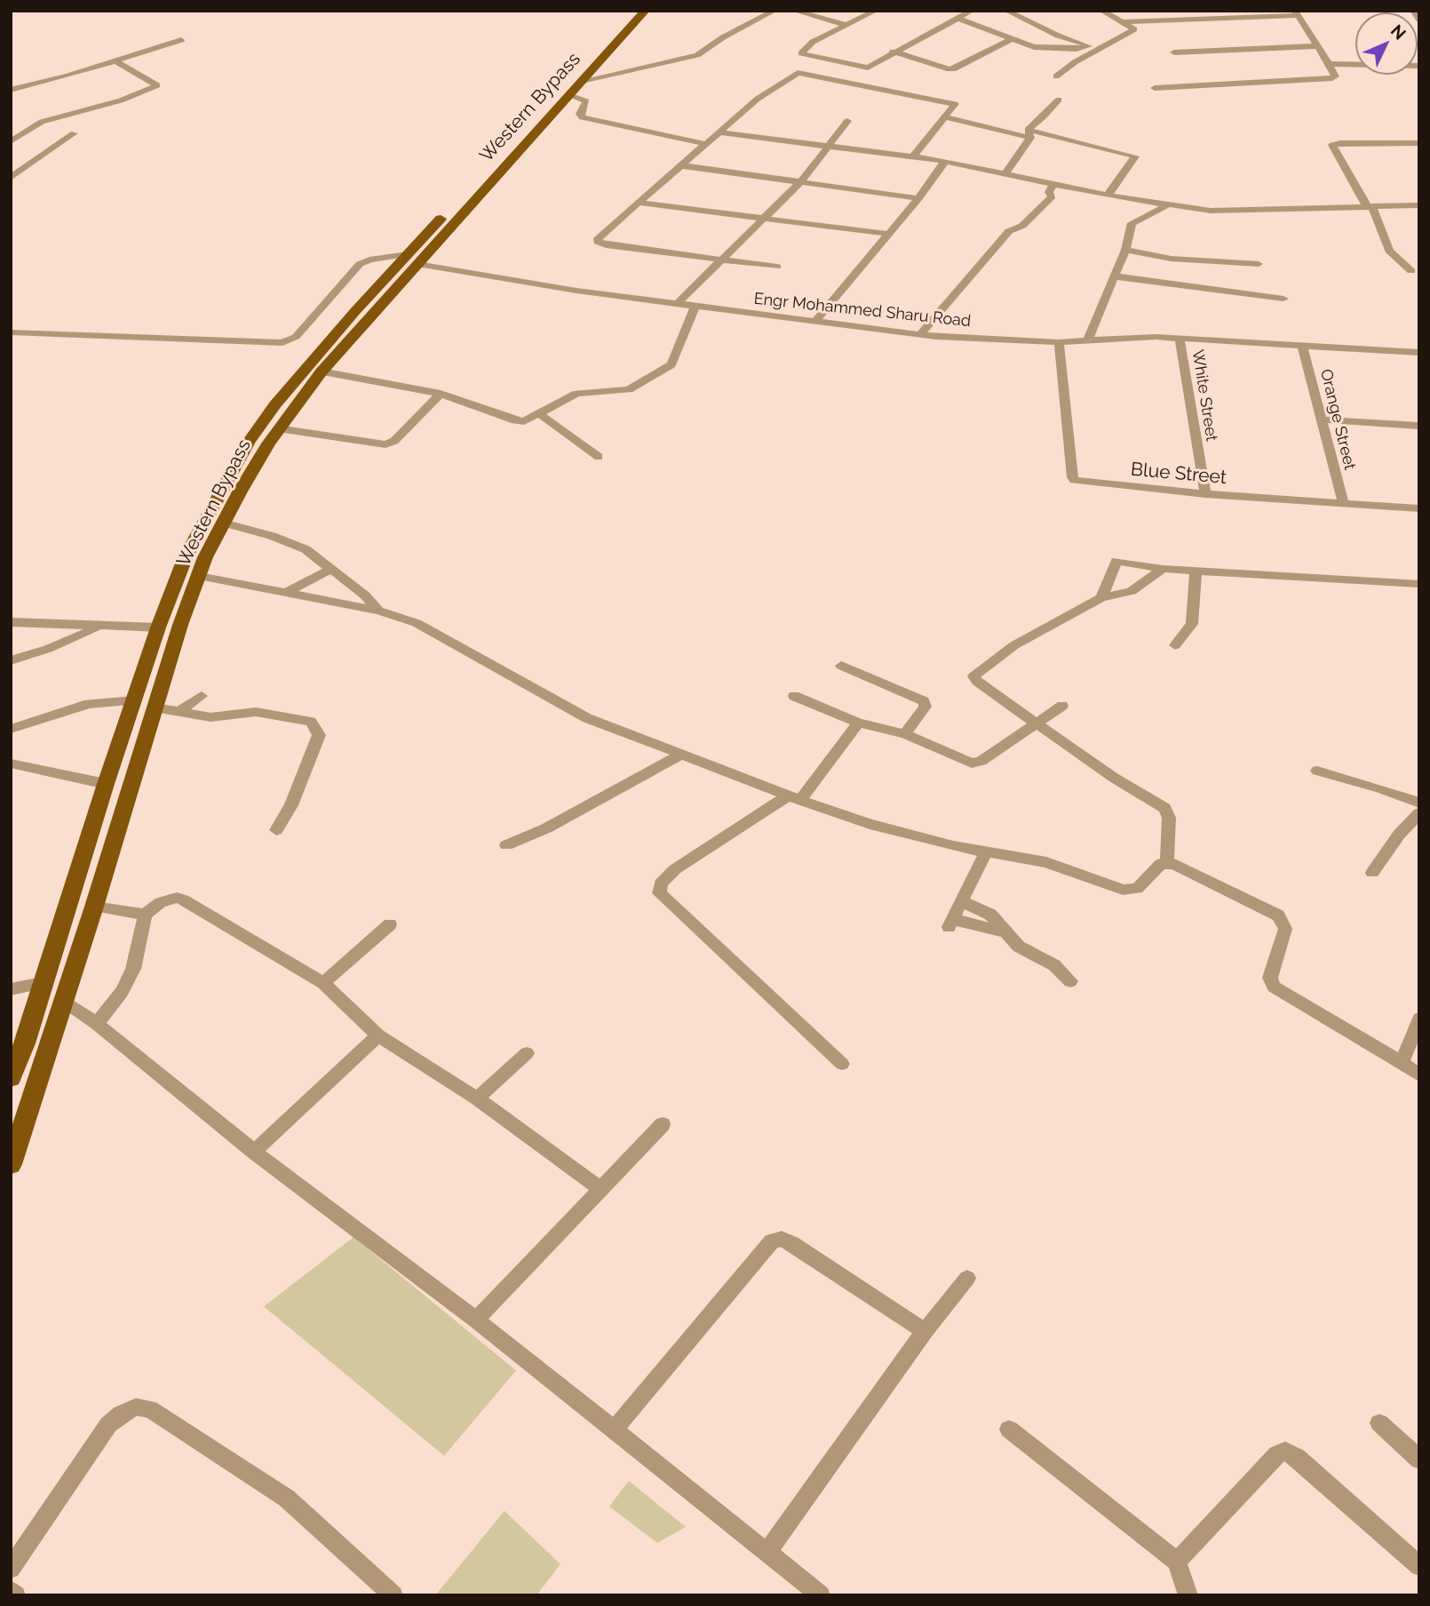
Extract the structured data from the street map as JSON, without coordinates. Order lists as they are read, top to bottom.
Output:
{
  "streets": {
    "main road": ["Western Bypass"],
    "street": [
      "Engr Mohammed Sharu Road",
      "White Street",
      "Orange Street",
      "Blue Street"
    ]
  },
  "crossings": [
    ["Western Bypass", "Engr Mohammed Sharu Road"],
    ["Engr Mohammed Sharu Road", "White Street"],
    ["Engr Mohammed Sharu Road", "Orange Street"],
    ["Engr Mohammed Sharu Road", "Blue Street"],
    ["White Street", "Blue Street"],
    ["Orange Street", "Blue Street"]
  ],
  "north": "top right"
}
